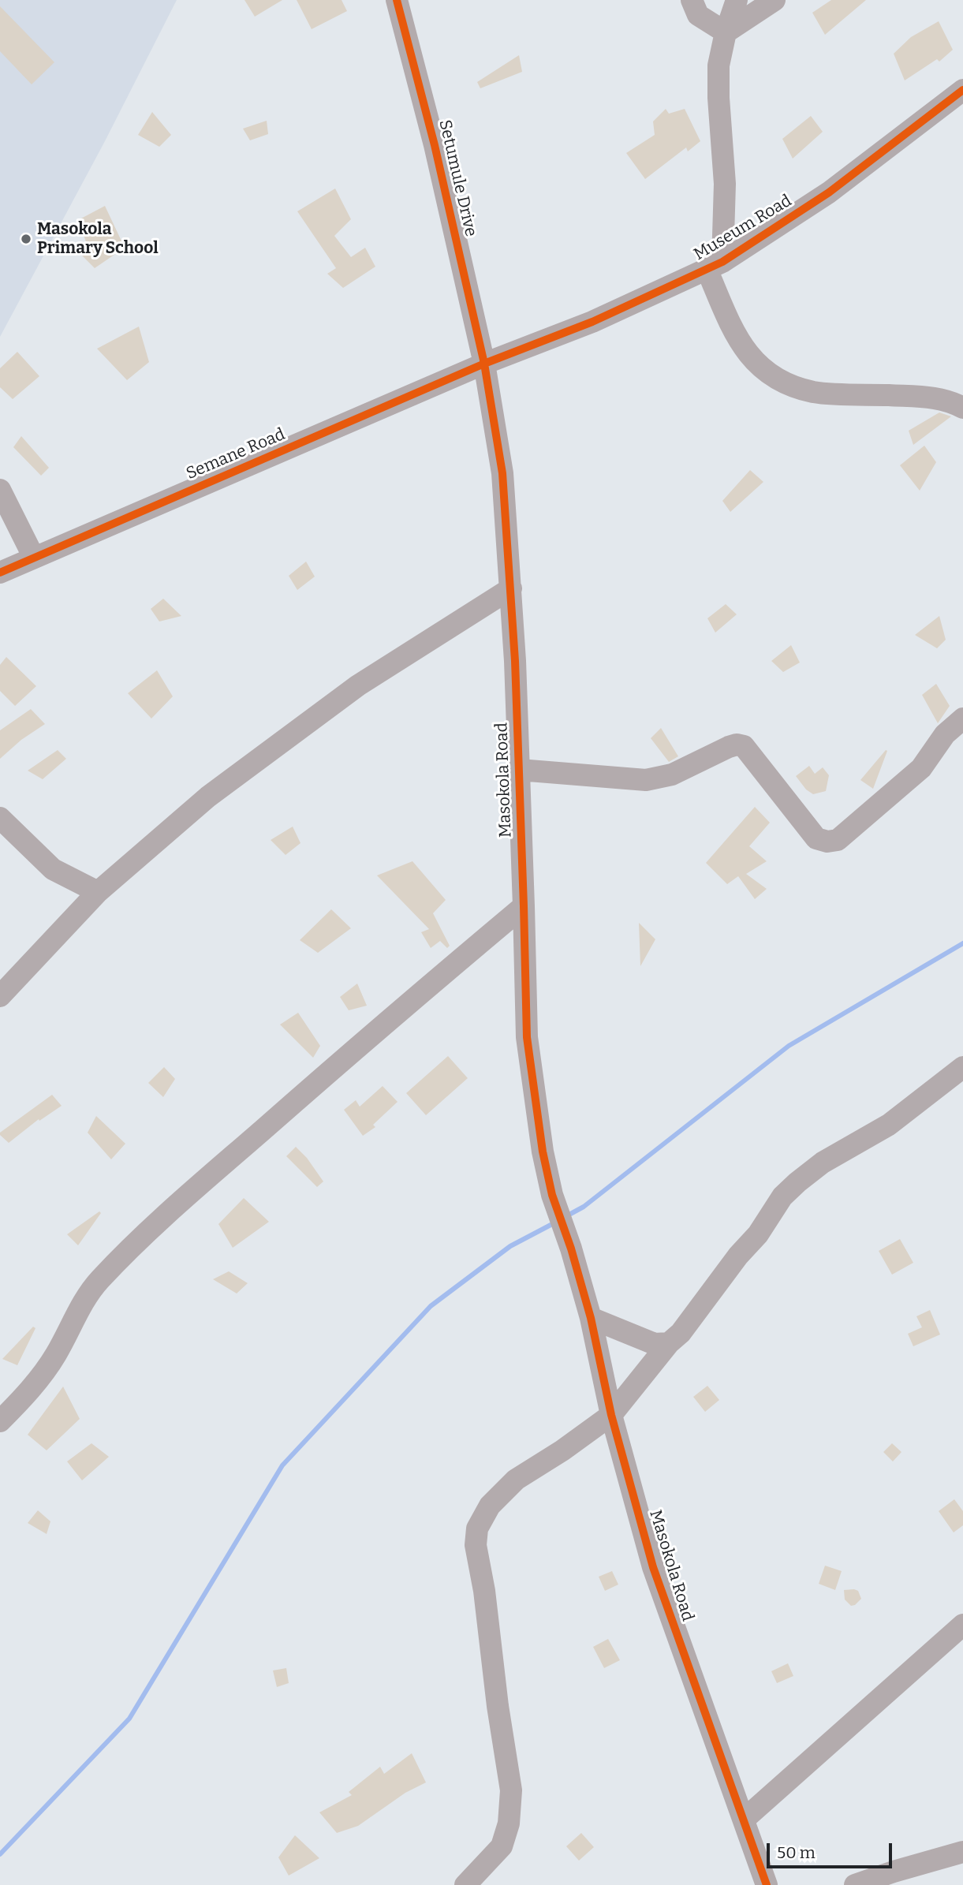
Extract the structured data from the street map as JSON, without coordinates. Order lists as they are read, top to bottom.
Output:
{
  "streets": {
    "street": [
      "Setumule Drive",
      "Museum Road",
      "Semane Road",
      "Masokola Road"
    ]
  },
  "crossings": [
    ["Setumule Drive", "Museum Road"],
    ["Setumule Drive", "Semane Road"],
    ["Setumule Drive", "Masokola Road"],
    ["Museum Road", "Semane Road"],
    ["Museum Road", "Masokola Road"],
    ["Semane Road", "Masokola Road"]
  ],
  "places": ["Masokola Primary School"],
  "scale_bar": "50 m"
}
